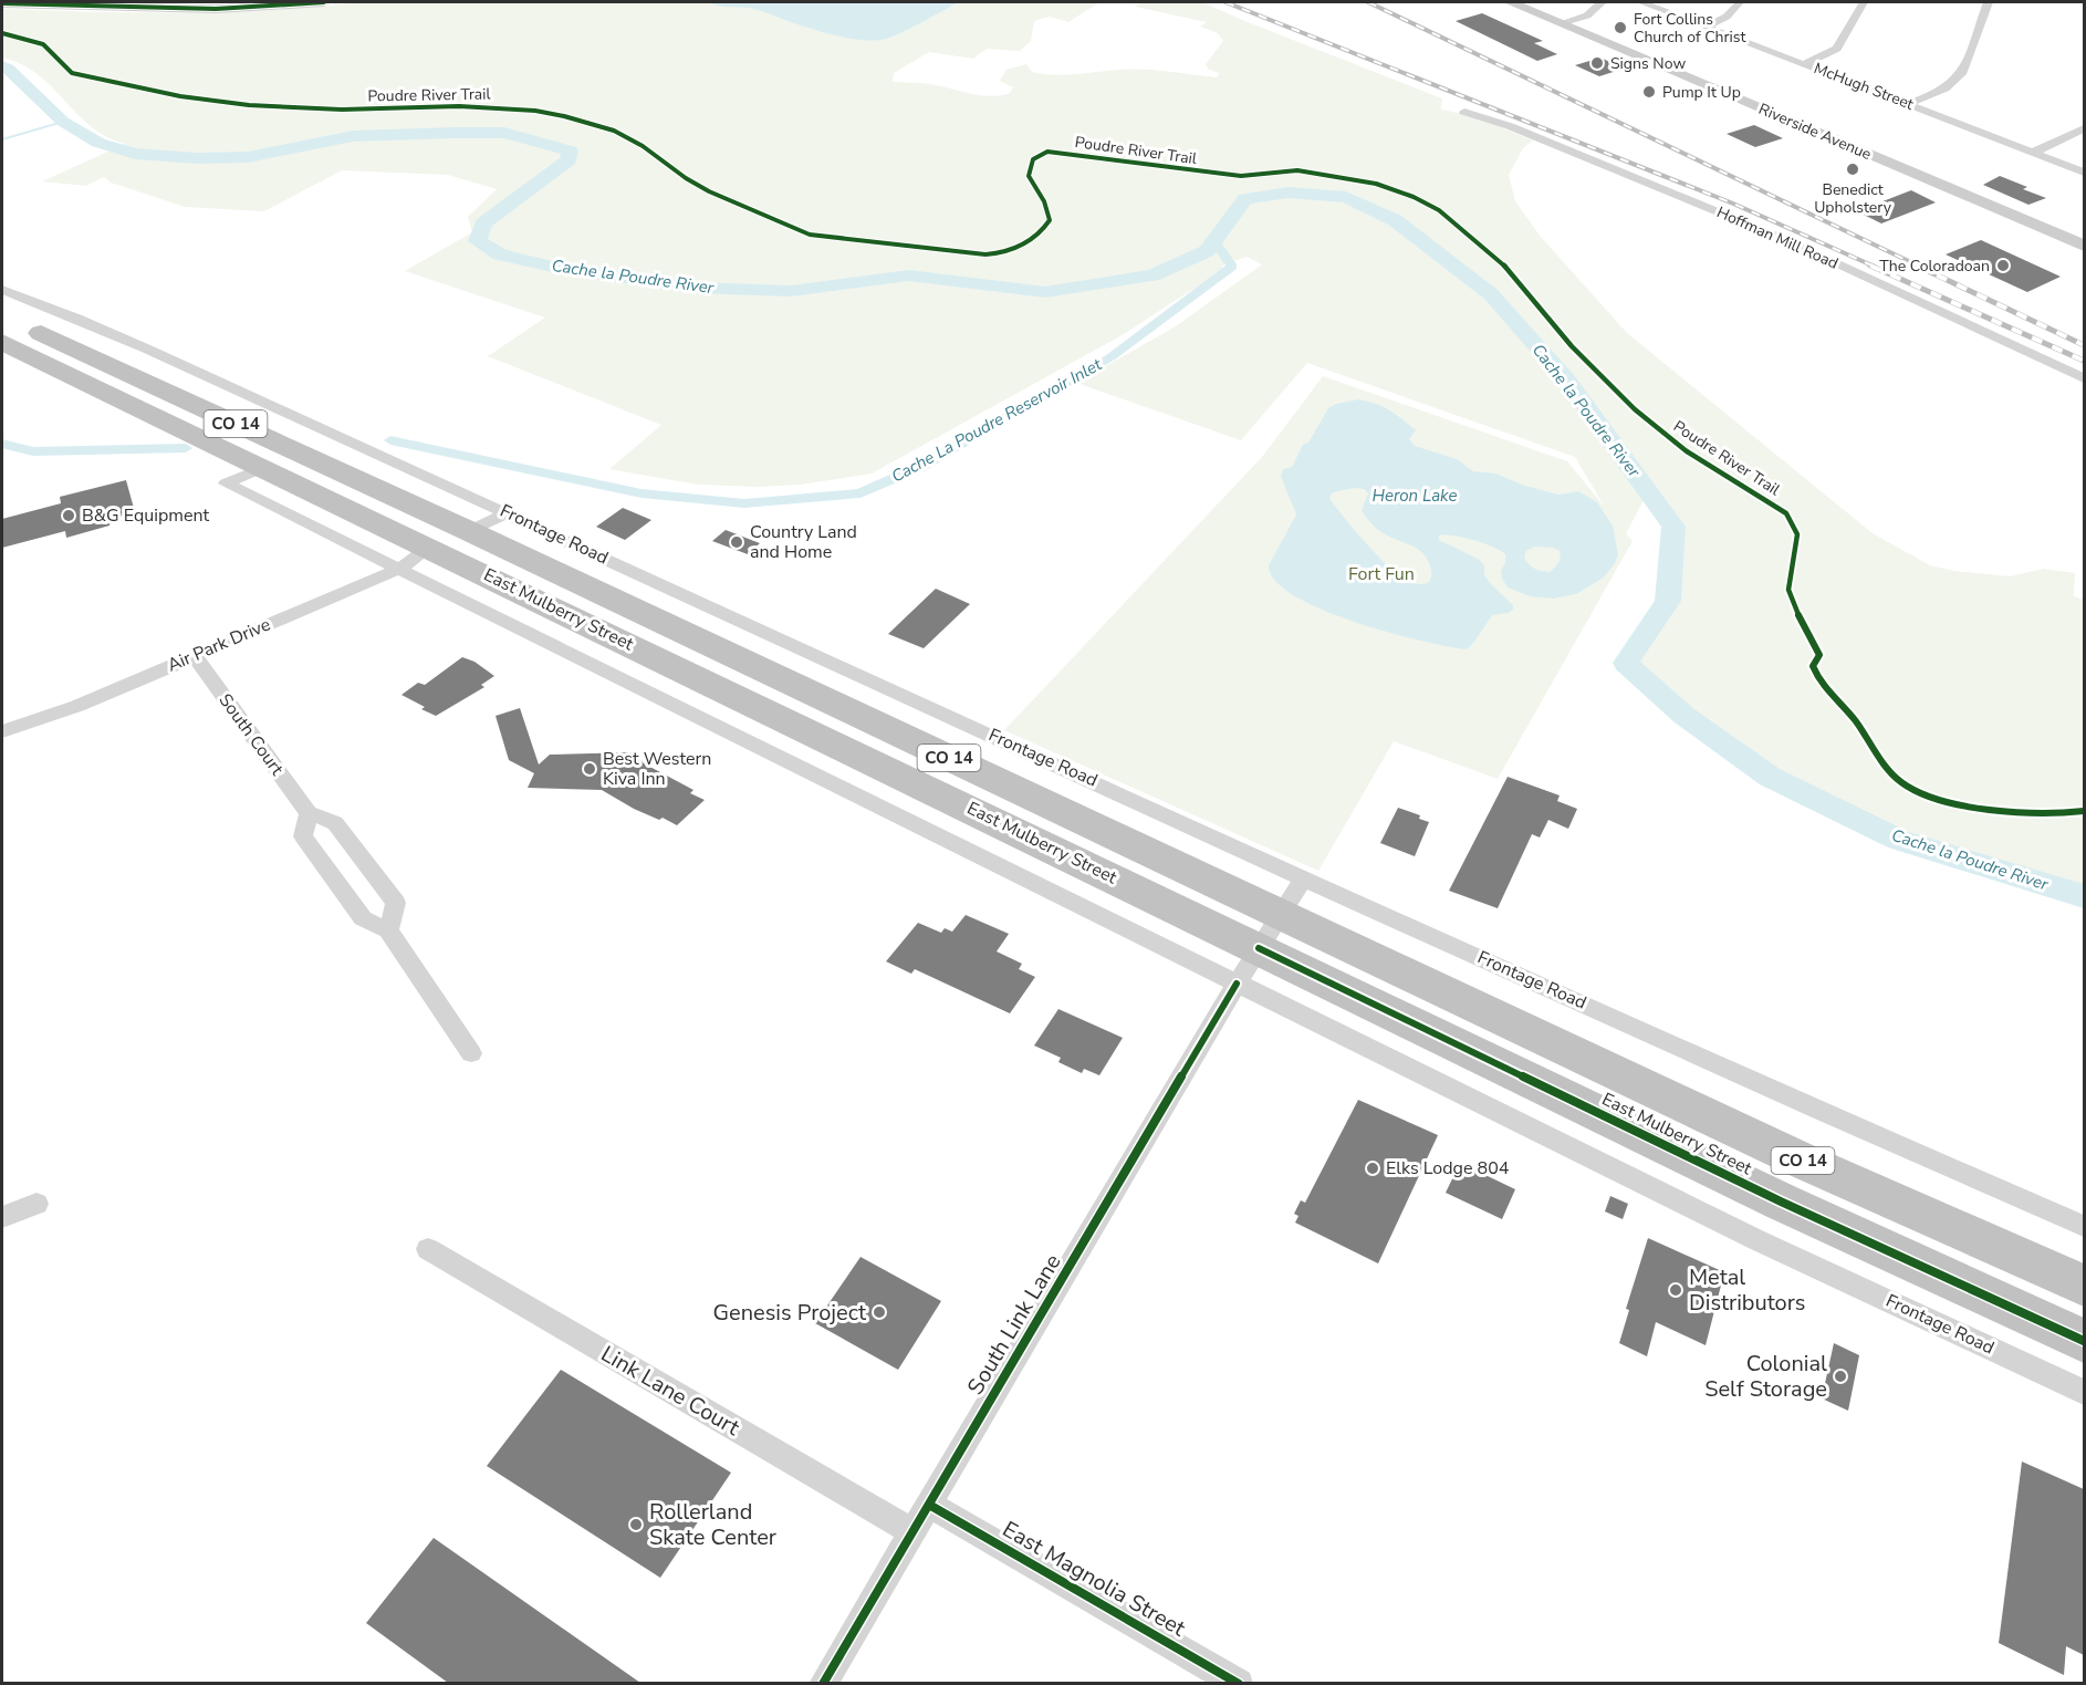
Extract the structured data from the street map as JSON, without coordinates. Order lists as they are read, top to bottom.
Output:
{
  "streets": {
    "highway": ["CO 14", "East Mulberry Street"],
    "main road": ["Riverside Avenue"],
    "street": [
      "McHugh Street",
      "Hoffman Mill Road",
      "Frontage Road",
      "Air Park Drive",
      "South Court",
      "South Link Lane",
      "Link Lane Court",
      "East Magnolia Street"
    ],
    "cycle path": ["Poudre River Trail"]
  },
  "crossings": [
    ["Frontage Road", "East Mulberry Street"],
    ["Frontage Road", "Air Park Drive"],
    ["Frontage Road", "South Link Lane"],
    ["East Mulberry Street", "Air Park Drive"],
    ["East Mulberry Street", "South Link Lane"],
    ["Air Park Drive", "South Court"],
    ["South Link Lane", "Link Lane Court"],
    ["South Link Lane", "East Magnolia Street"]
  ],
  "water": ["Cache la Poudre River", "Cache La Poudre Reservoir Inlet", "Heron Lake"],
  "parks": ["Fort Fun"],
  "places": [
    "Fort Collins Church of Christ",
    "Signs Now",
    "Pump It Up",
    "Benedict Upholstery",
    "The Coloradoan",
    "B&G Equipment",
    "Country Land and Home",
    "Best Western Kiva Inn",
    "Elks Lodge 804",
    "Metal Distributors",
    "Genesis Project",
    "Colonial Self Storage",
    "Rollerland Skate Center"
  ]
}
